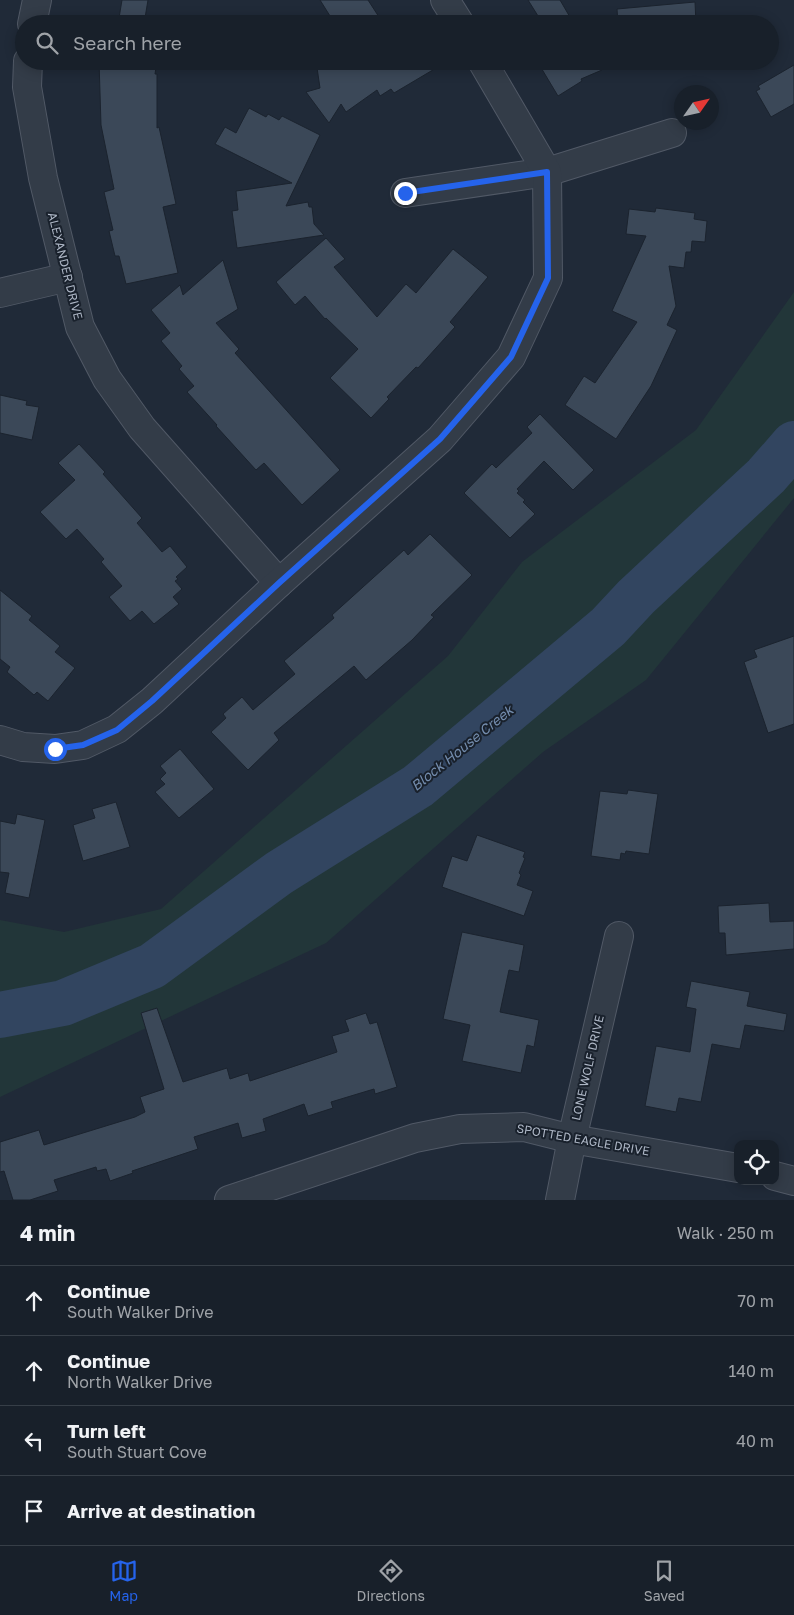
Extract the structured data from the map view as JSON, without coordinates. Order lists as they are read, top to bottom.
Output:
{
  "streets": {
    "street": ["ALEXANDER DRIVE", "LONE WOLF DRIVE", "SPOTTED EAGLE DRIVE"]
  },
  "crossings": [
    ["LONE WOLF DRIVE", "SPOTTED EAGLE DRIVE"]
  ],
  "water": ["Block House Creek"],
  "north": "top right",
  "page": {
    "search": "Search here",
    "heading": ["4 min", "Walk · 250 m"],
    "list": [
      ["Continue", "South Walker Drive", "70 m"],
      ["Continue", "North Walker Drive", "140 m"],
      ["Turn left", "South Stuart Cove", "40 m"],
      "Arrive at destination"
    ],
    "nav": ["Map", "Directions", "Saved"]
  }
}
